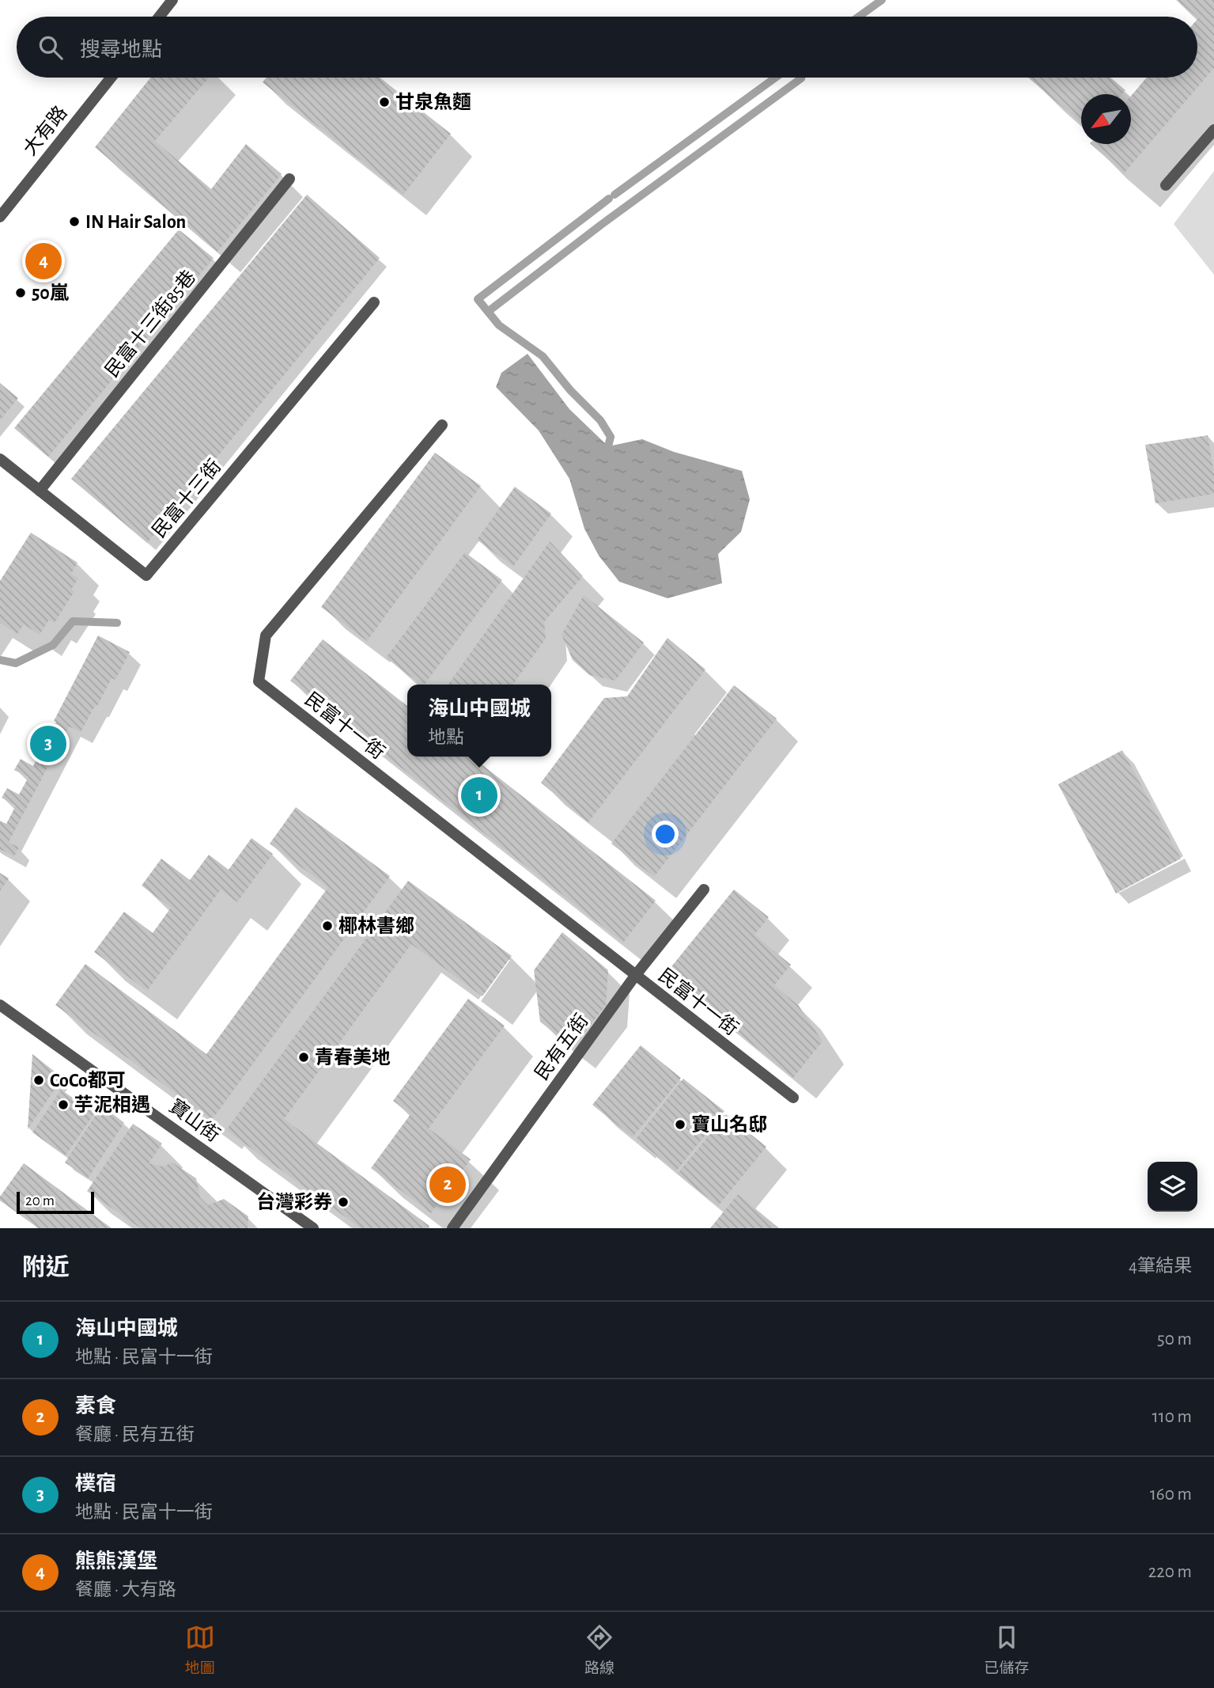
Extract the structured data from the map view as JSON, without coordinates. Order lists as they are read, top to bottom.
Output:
{
  "streets": {
    "street": [
      "大有路",
      "民富十三街85巷",
      "民富十三街",
      "民富十一街",
      "民有五街",
      "寶山街"
    ]
  },
  "crossings": [
    ["民富十三街85巷", "民富十三街"],
    ["民富十一街", "民有五街"]
  ],
  "places": [
    "甘泉魚麵",
    "IN Hair Salon",
    "50嵐",
    "椰林書鄉",
    "青春美地",
    "CoCo都可",
    "芋泥相遇",
    "寶山名邸",
    "台灣彩券"
  ],
  "scale_bar": "20 m",
  "north": "bottom left",
  "page": {
    "search": "搜尋地點",
    "pins": [
      "4",
      "3",
      "1",
      "2"
    ],
    "popup": ["海山中國城", "地點"],
    "scale": "20 m",
    "heading": ["附近", "4筆結果"],
    "list": [
      {
        "mark": "1",
        "name": "海山中國城",
        "note": "地點 · 民富十一街",
        "value": "50 m"
      },
      {
        "mark": "2",
        "name": "素食",
        "note": "餐廳 · 民有五街",
        "value": "110 m"
      },
      {
        "mark": "3",
        "name": "樸宿",
        "note": "地點 · 民富十一街",
        "value": "160 m"
      },
      {
        "mark": "4",
        "name": "熊熊漢堡",
        "note": "餐廳 · 大有路",
        "value": "220 m"
      }
    ],
    "nav": ["地圖", "路線", "已儲存"]
  }
}
